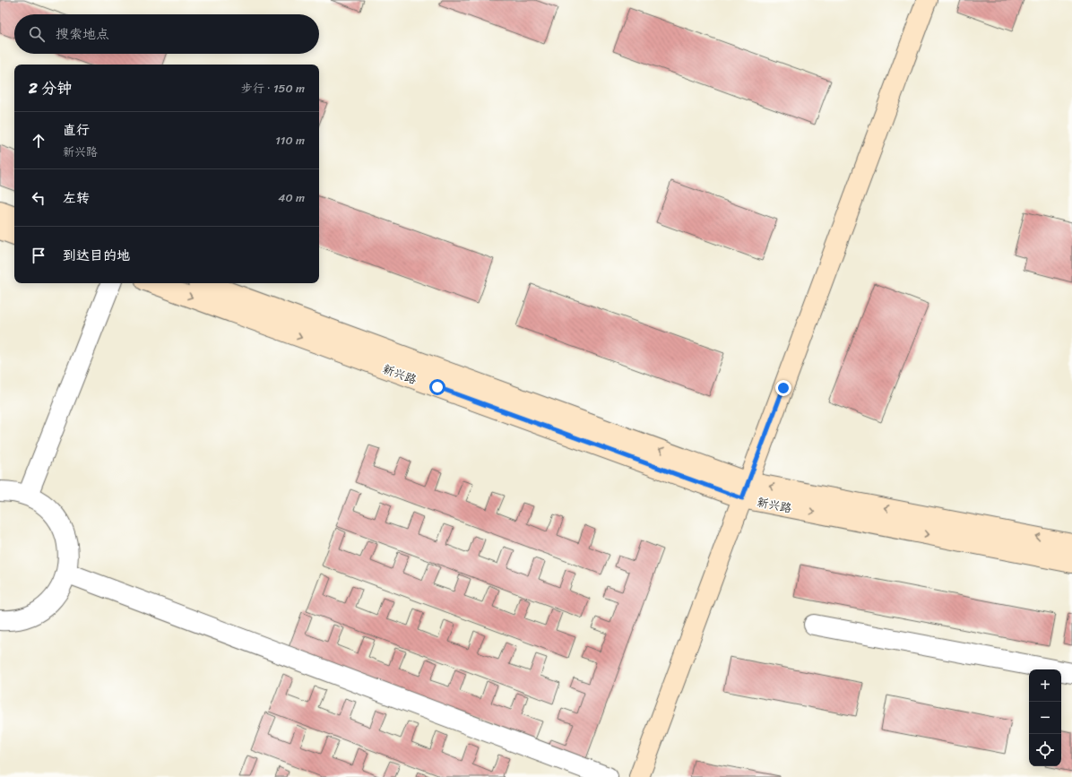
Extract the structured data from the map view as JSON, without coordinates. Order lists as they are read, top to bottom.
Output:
{
  "streets": {
    "main road": ["新兴路"]
  },
  "page": {
    "search": "搜索地点",
    "heading": ["2 分钟", "步行 · 150 m"],
    "list": [
      ["直行", "新兴路", "110 m"],
      ["左转", "40 m"],
      "到达目的地"
    ],
    "map_buttons": ["+", "−"]
  }
}
